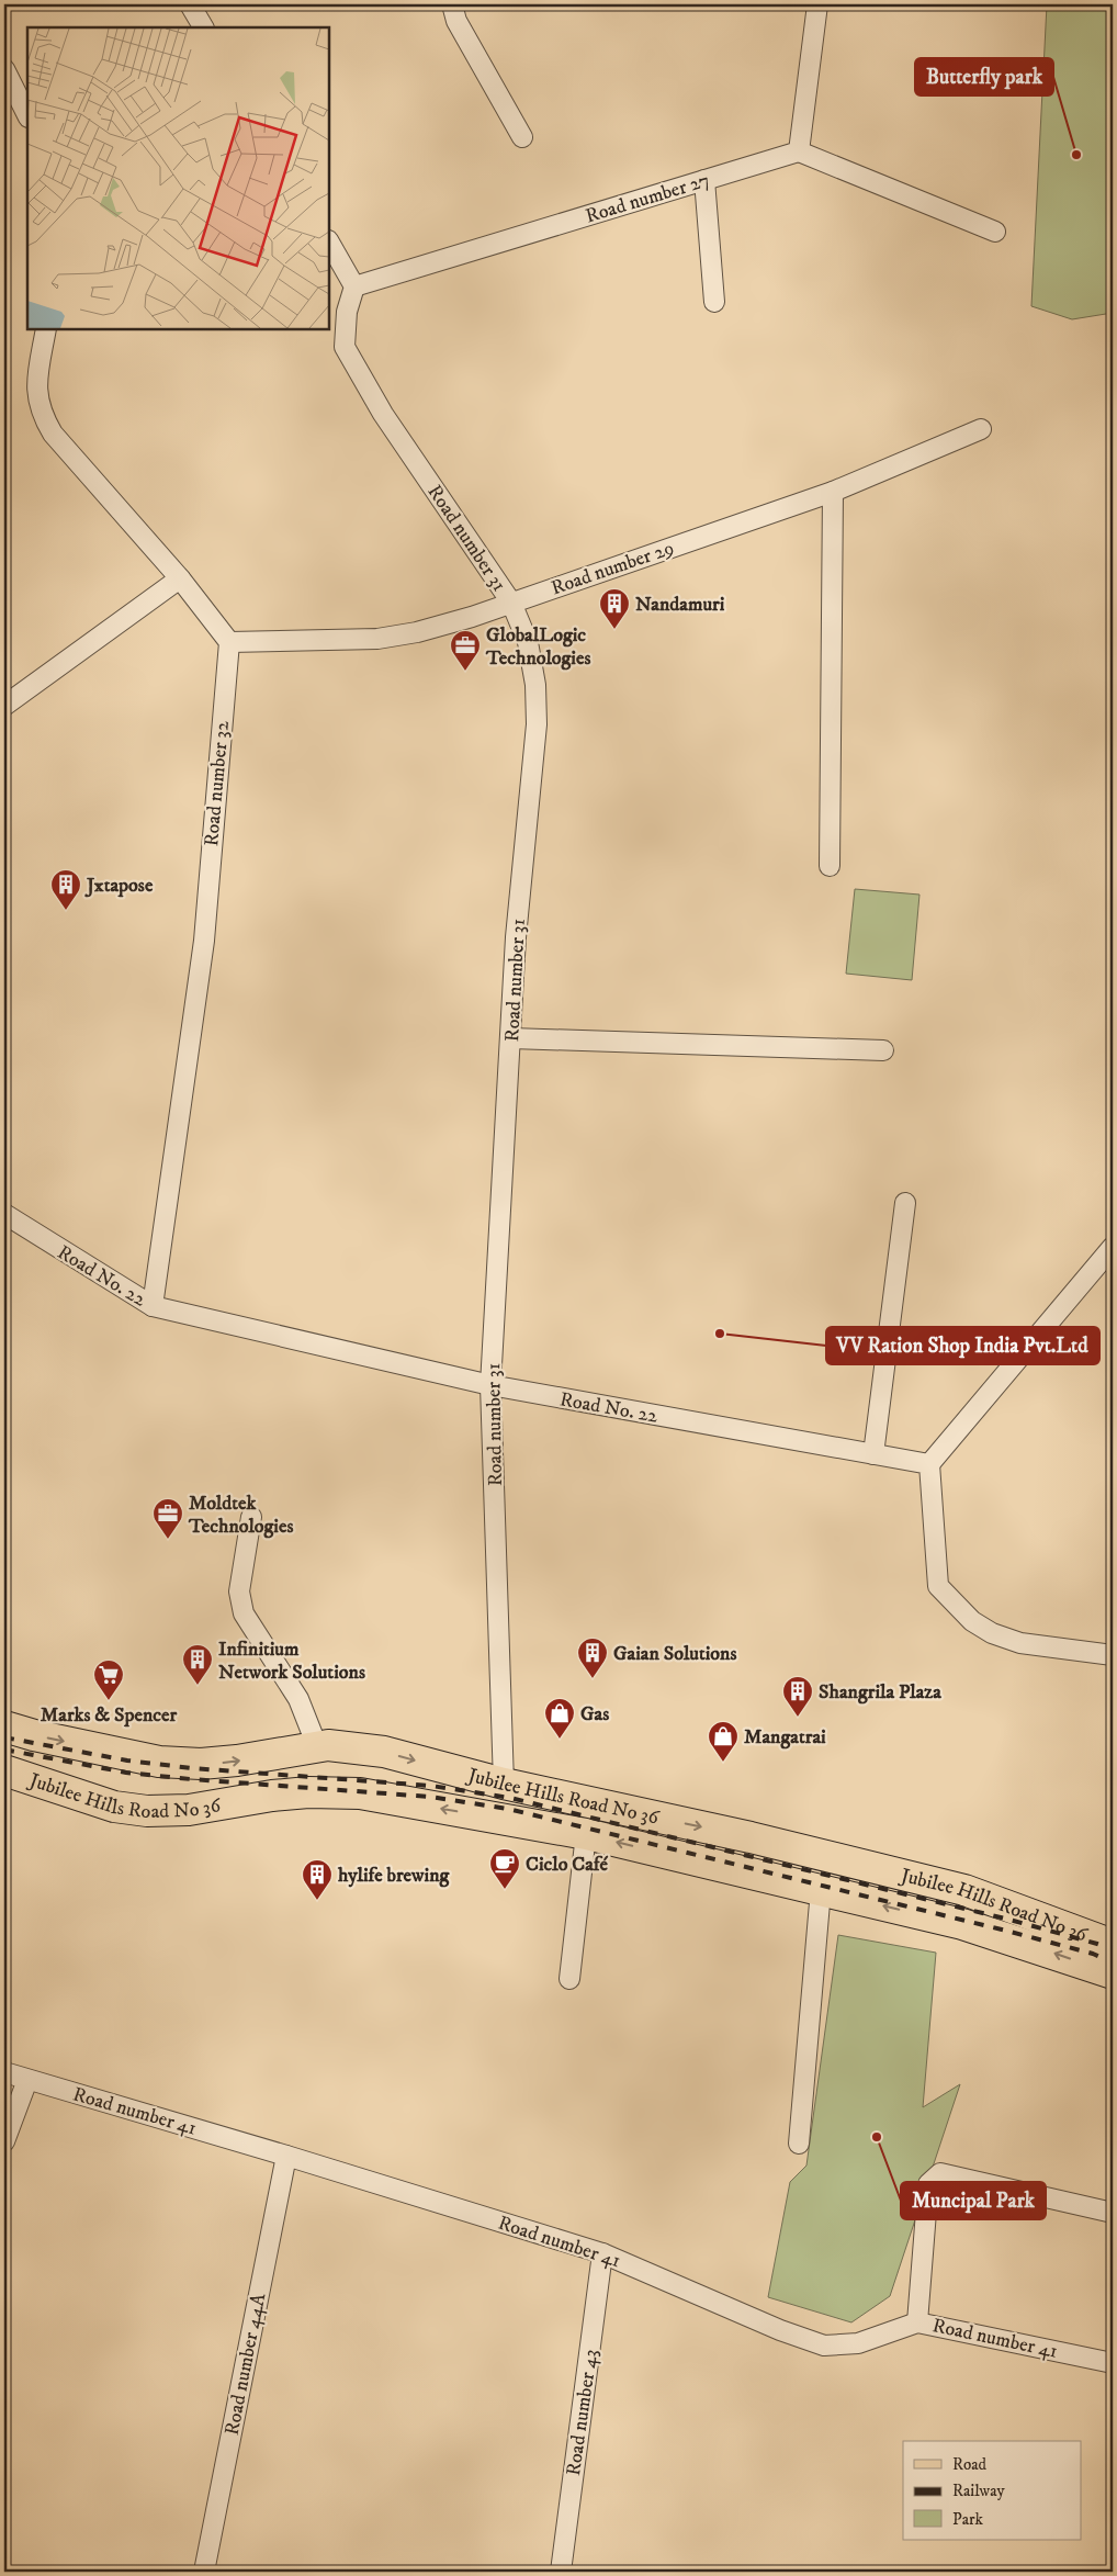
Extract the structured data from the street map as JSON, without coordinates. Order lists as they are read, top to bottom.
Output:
{
  "streets": {
    "main road": ["Jubilee Hills Road No 36"],
    "street": [
      "Road number 27",
      "Road number 31",
      "Road number 29",
      "Road number 32",
      "Road No. 22",
      "Road number 41",
      "Road number 44A",
      "Road number 43"
    ]
  },
  "crossings": [
    ["Road number 27", "Road number 31"],
    ["Road number 31", "Road number 29"],
    ["Road number 31", "Road No. 22"],
    ["Road number 31", "Jubilee Hills Road No 36"],
    ["Road number 29", "Road number 32"],
    ["Road number 32", "Road No. 22"],
    ["Road number 41", "Road number 44A"],
    ["Road number 41", "Road number 43"]
  ],
  "places": {
    "other": ["Butterfly park", "VV Ration Shop India Pvt.Ltd", "Muncipal Park"],
    "building": [
      "Nandamuri",
      "Jxtapose",
      "Gaian Solutions",
      "Infinitium Network Solutions",
      "Shangrila Plaza",
      "hylife brewing"
    ],
    "office": ["GlobalLogic Technologies", "Moldtek Technologies"],
    "supermarket": ["Marks & Spencer"],
    "shop": ["Gas", "Mangatrai"],
    "cafe": ["Ciclo Café"]
  },
  "legend": ["Road", "Railway", "Park"]
}
